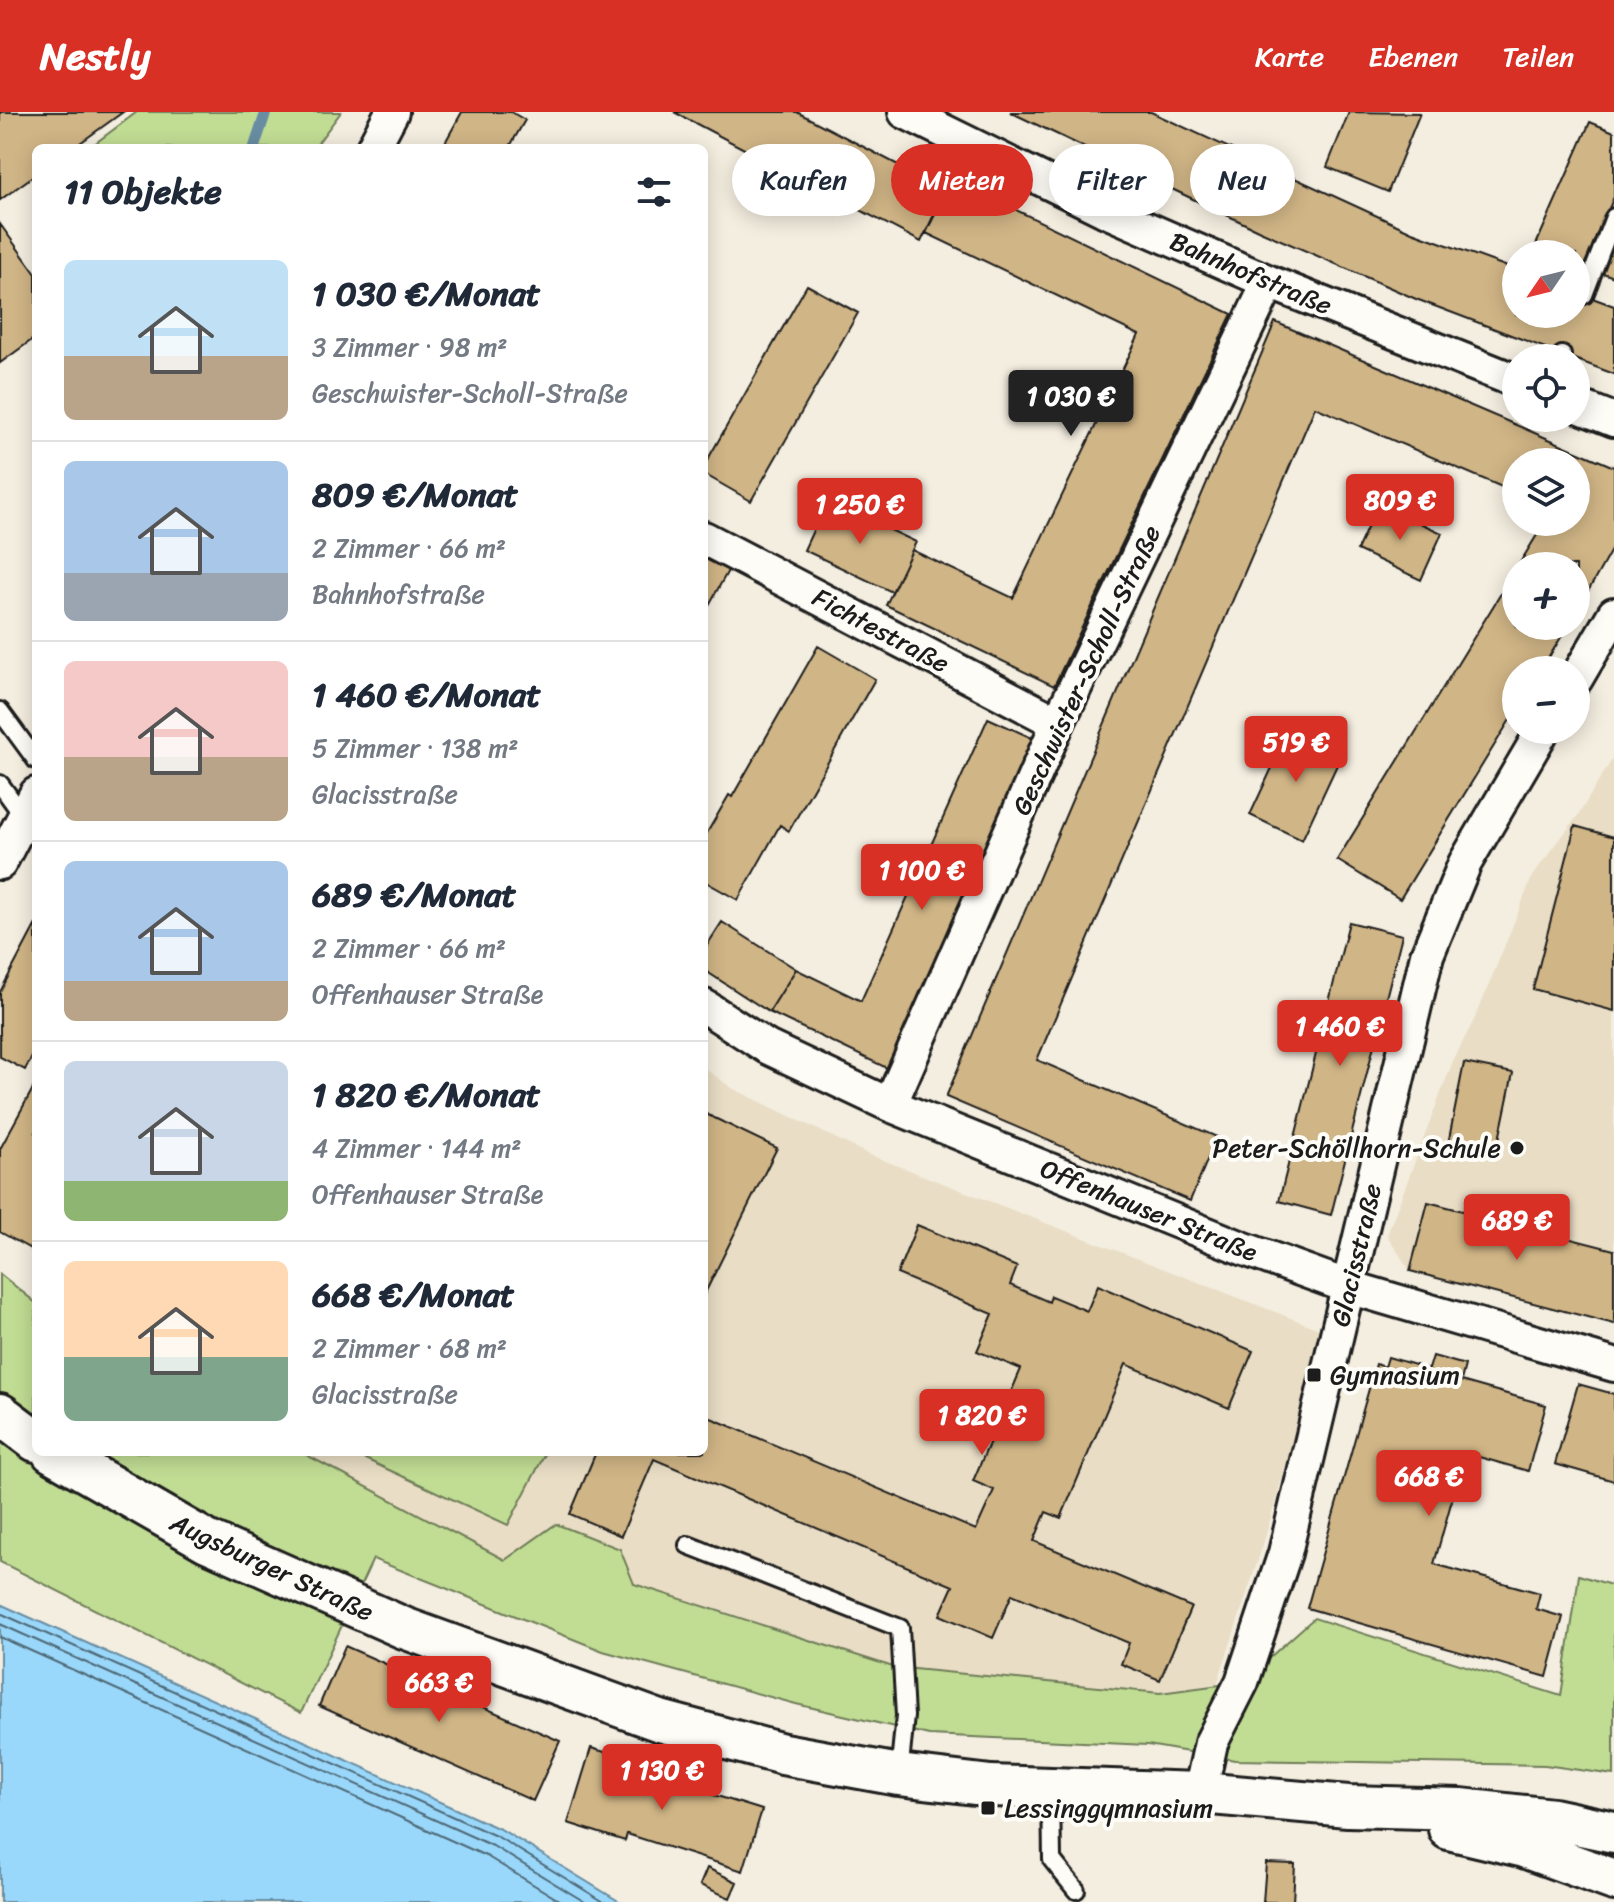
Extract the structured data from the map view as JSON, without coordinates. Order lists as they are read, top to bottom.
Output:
{
  "streets": {
    "street": [
      "Bahnhofstraße",
      "Fichtestraße",
      "Geschwister-Scholl-Straße",
      "Offenhauser Straße",
      "Glacisstraße",
      "Augsburger Straße"
    ]
  },
  "crossings": [
    ["Bahnhofstraße", "Geschwister-Scholl-Straße"],
    ["Fichtestraße", "Geschwister-Scholl-Straße"],
    ["Geschwister-Scholl-Straße", "Offenhauser Straße"],
    ["Offenhauser Straße", "Glacisstraße"],
    ["Glacisstraße", "Augsburger Straße"]
  ],
  "places": {
    "other": ["Peter-Schöllhorn-Schule"],
    "transit": ["Gymnasium", "Lessinggymnasium"]
  },
  "north": "bottom left",
  "page": {
    "header": "Nestly",
    "nav": ["Karte", "Ebenen", "Teilen"],
    "chip": [
      "Kaufen",
      "Mieten",
      "Filter",
      "Neu"
    ],
    "heading": "11 Objekte",
    "map_buttons": ["+", "−"],
    "list": [
      {
        "name": "1 030 €/Monat",
        "note": "3 Zimmer · 98 m² · Geschwister-Scholl-Straße"
      },
      {
        "name": "809 €/Monat",
        "note": "2 Zimmer · 66 m² · Bahnhofstraße"
      },
      {
        "name": "1 460 €/Monat",
        "note": "5 Zimmer · 138 m² · Glacisstraße"
      },
      {
        "name": "689 €/Monat",
        "note": "2 Zimmer · 66 m² · Offenhauser Straße"
      },
      {
        "name": "1 820 €/Monat",
        "note": "4 Zimmer · 144 m² · Offenhauser Straße"
      },
      {
        "name": "668 €/Monat",
        "note": "2 Zimmer · 68 m² · Glacisstraße"
      }
    ],
    "price": [
      "1 030 €",
      "809 €",
      "1 250 €",
      "519 €",
      "1 100 €",
      "1 460 €",
      "689 €",
      "1 820 €",
      "668 €",
      "663 €",
      "1 130 €"
    ]
  }
}
